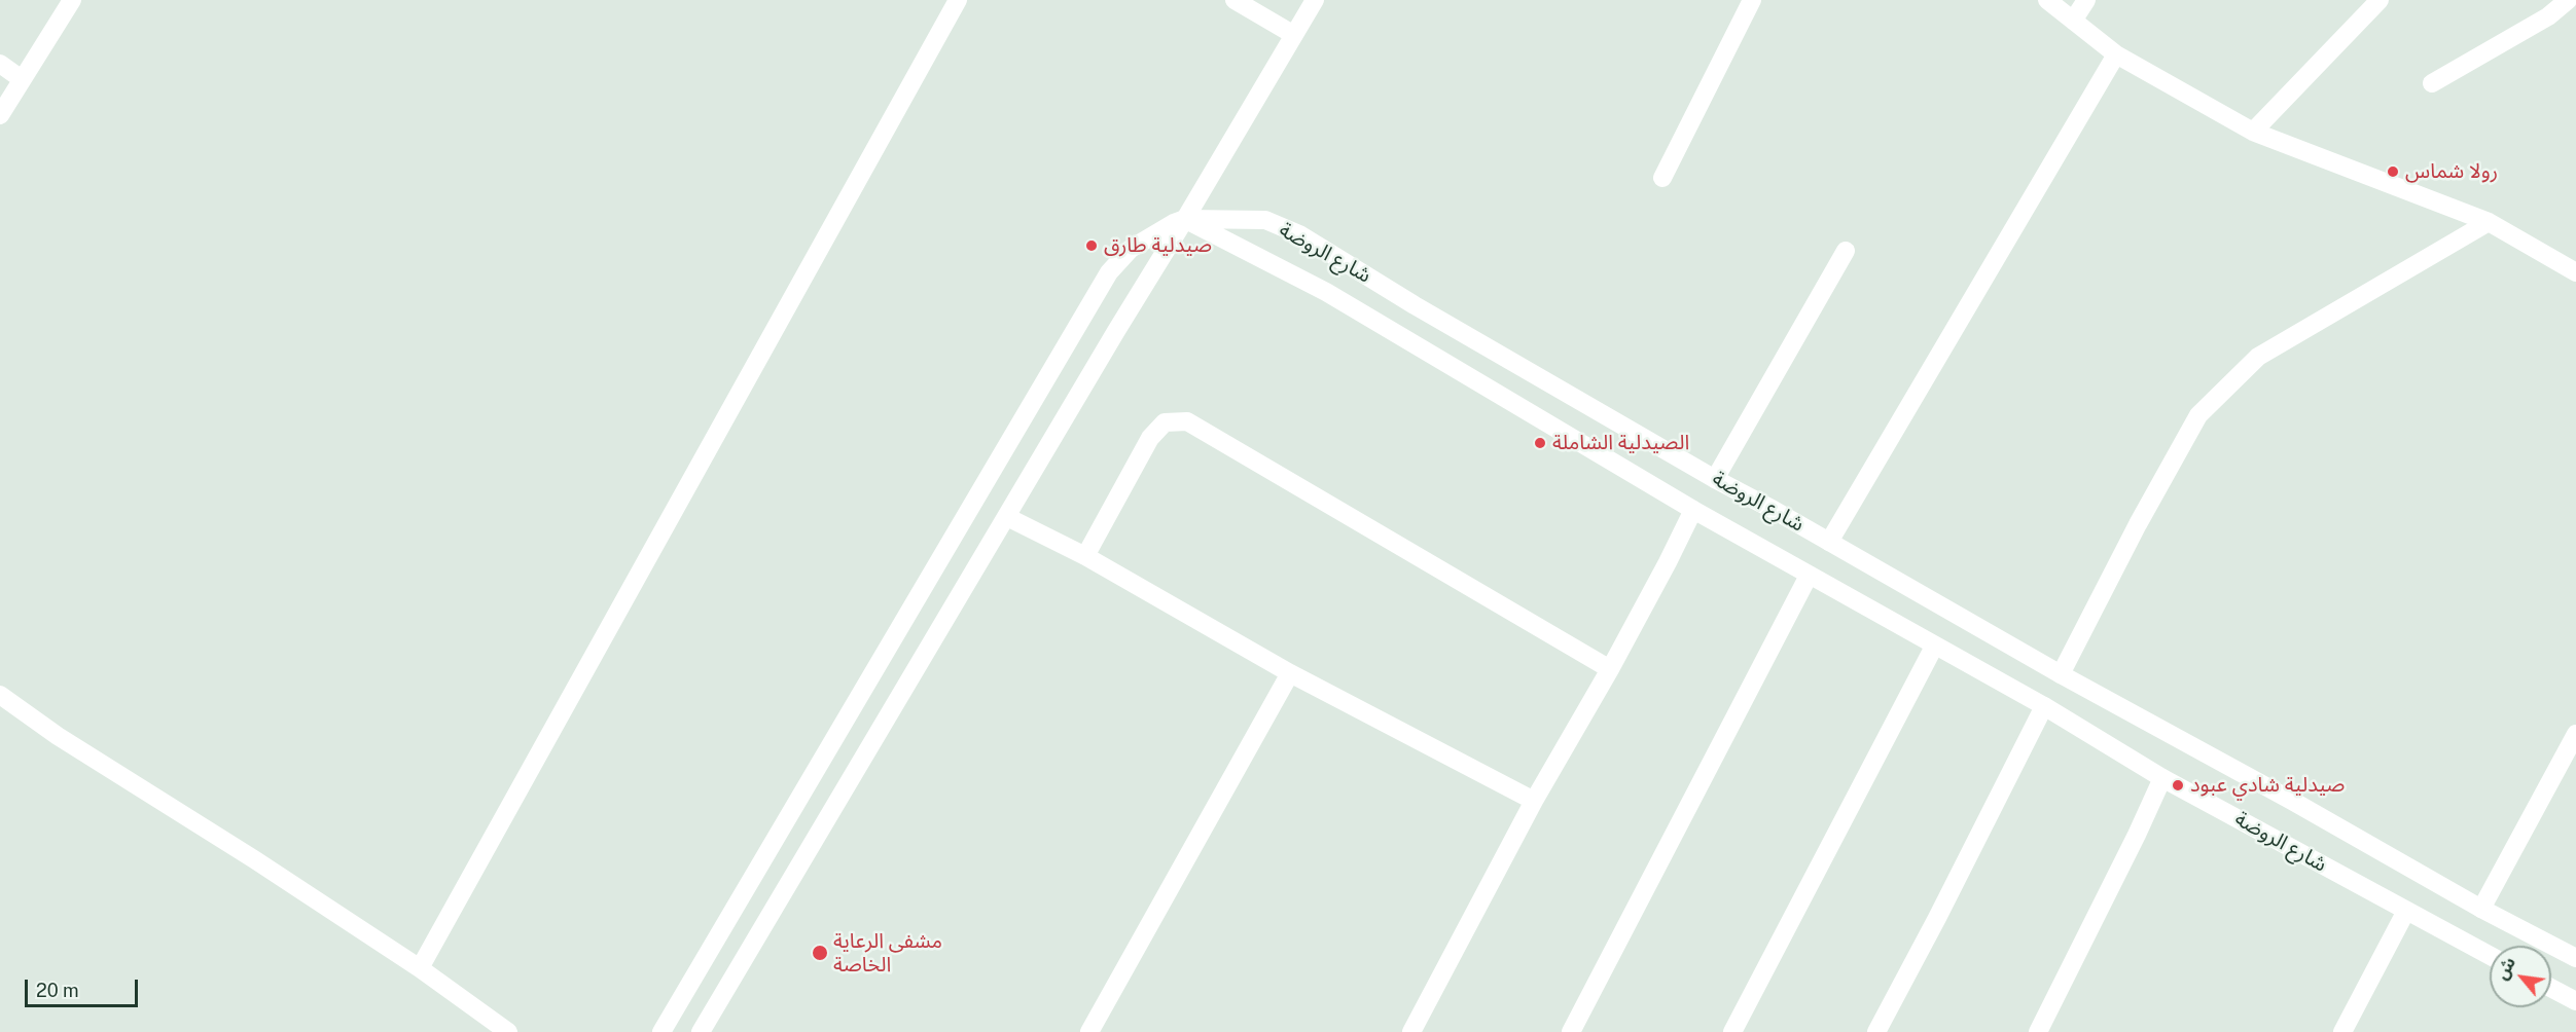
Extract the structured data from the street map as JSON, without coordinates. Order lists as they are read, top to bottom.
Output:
{
  "streets": {
    "street": ["شارع الروضة"]
  },
  "places": [
    "رولا شماس",
    "صيدلية طارق",
    "الصيدلية الشاملة",
    "صيدلية شادي عبود",
    "مشفى الرعاية الخاصة"
  ],
  "scale_bar": "20 m",
  "north": "top left"
}
